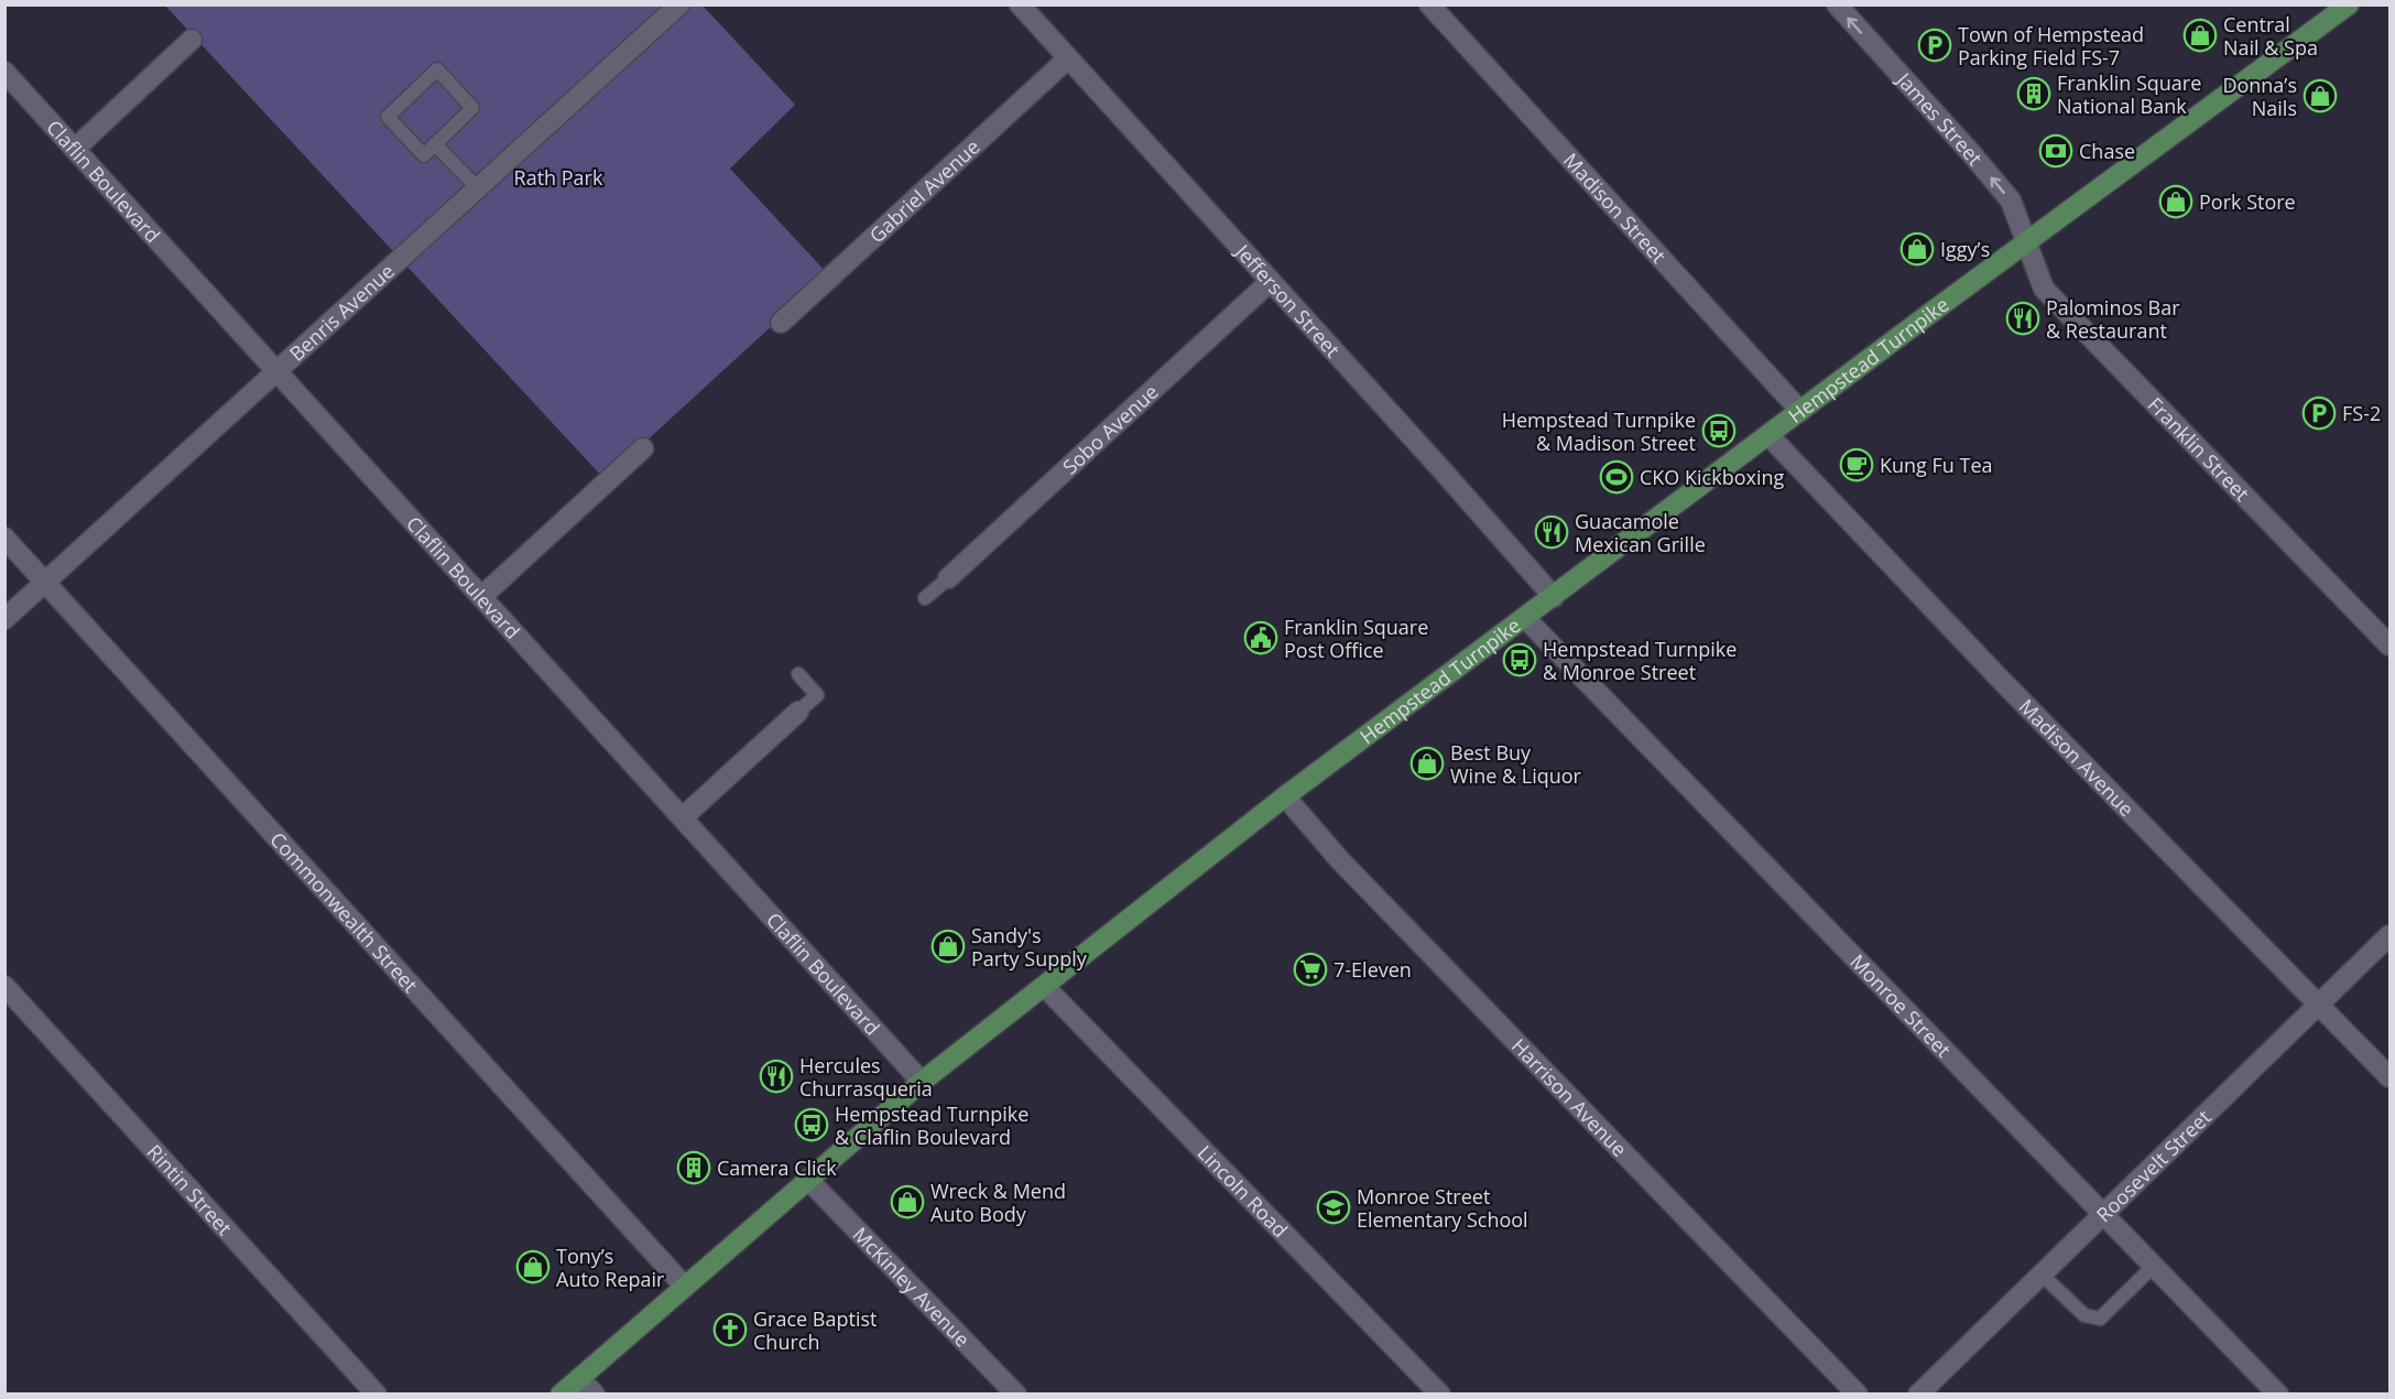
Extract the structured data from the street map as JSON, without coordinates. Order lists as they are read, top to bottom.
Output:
{
  "streets": {
    "main road": ["Hempstead Turnpike"],
    "street": [
      "James Street",
      "Claflin Boulevard",
      "Gabriel Avenue",
      "Madison Street",
      "Jefferson Street",
      "Benris Avenue",
      "Sobo Avenue",
      "Franklin Street",
      "Madison Avenue",
      "Commonwealth Street",
      "Monroe Street",
      "Harrison Avenue",
      "Roosevelt Street",
      "Rintin Street",
      "Lincoln Road",
      "McKinley Avenue"
    ]
  },
  "crossings": [
    ["James Street", "Hempstead Turnpike"],
    ["James Street", "Franklin Street"],
    ["Claflin Boulevard", "Benris Avenue"],
    ["Claflin Boulevard", "Hempstead Turnpike"],
    ["Gabriel Avenue", "Jefferson Street"],
    ["Madison Street", "Hempstead Turnpike"],
    ["Jefferson Street", "Hempstead Turnpike"],
    ["Jefferson Street", "Sobo Avenue"],
    ["Benris Avenue", "Commonwealth Street"],
    ["Hempstead Turnpike", "Franklin Street"],
    ["Hempstead Turnpike", "Madison Avenue"],
    ["Hempstead Turnpike", "Commonwealth Street"],
    ["Hempstead Turnpike", "Monroe Street"],
    ["Hempstead Turnpike", "Harrison Avenue"],
    ["Hempstead Turnpike", "Lincoln Road"],
    ["Hempstead Turnpike", "McKinley Avenue"],
    ["Madison Avenue", "Roosevelt Street"],
    ["Monroe Street", "Roosevelt Street"]
  ],
  "one_way": ["James Street"],
  "parks": ["Rath Park"],
  "places": {
    "shop": [
      "Central Nail & Spa",
      "Donna’s Nails",
      "Pork Store",
      "Iggy’s",
      "Best Buy Wine & Liquor",
      "Sandy's Party Supply",
      "Wreck & Mend Auto Body",
      "Tony’s Auto Repair"
    ],
    "parking": ["Town of Hempstead Parking Field FS-7", "FS-2"],
    "building": ["Franklin Square National Bank", "Camera Click"],
    "bank": ["Chase"],
    "restaurant": ["Palominos Bar & Restaurant", "Guacamole Mexican Grille", "Hercules Churrasqueria"],
    "bus stop": ["Hempstead Turnpike & Madison Street", "Hempstead Turnpike & Monroe Street", "Hempstead Turnpike & Claflin Boulevard"],
    "cafe": ["Kung Fu Tea"],
    "sports": ["CKO Kickboxing"],
    "public building": ["Franklin Square Post Office"],
    "supermarket": ["7-Eleven"],
    "school or university": ["Monroe Street Elementary School"],
    "church": ["Grace Baptist Church"]
  }
}
